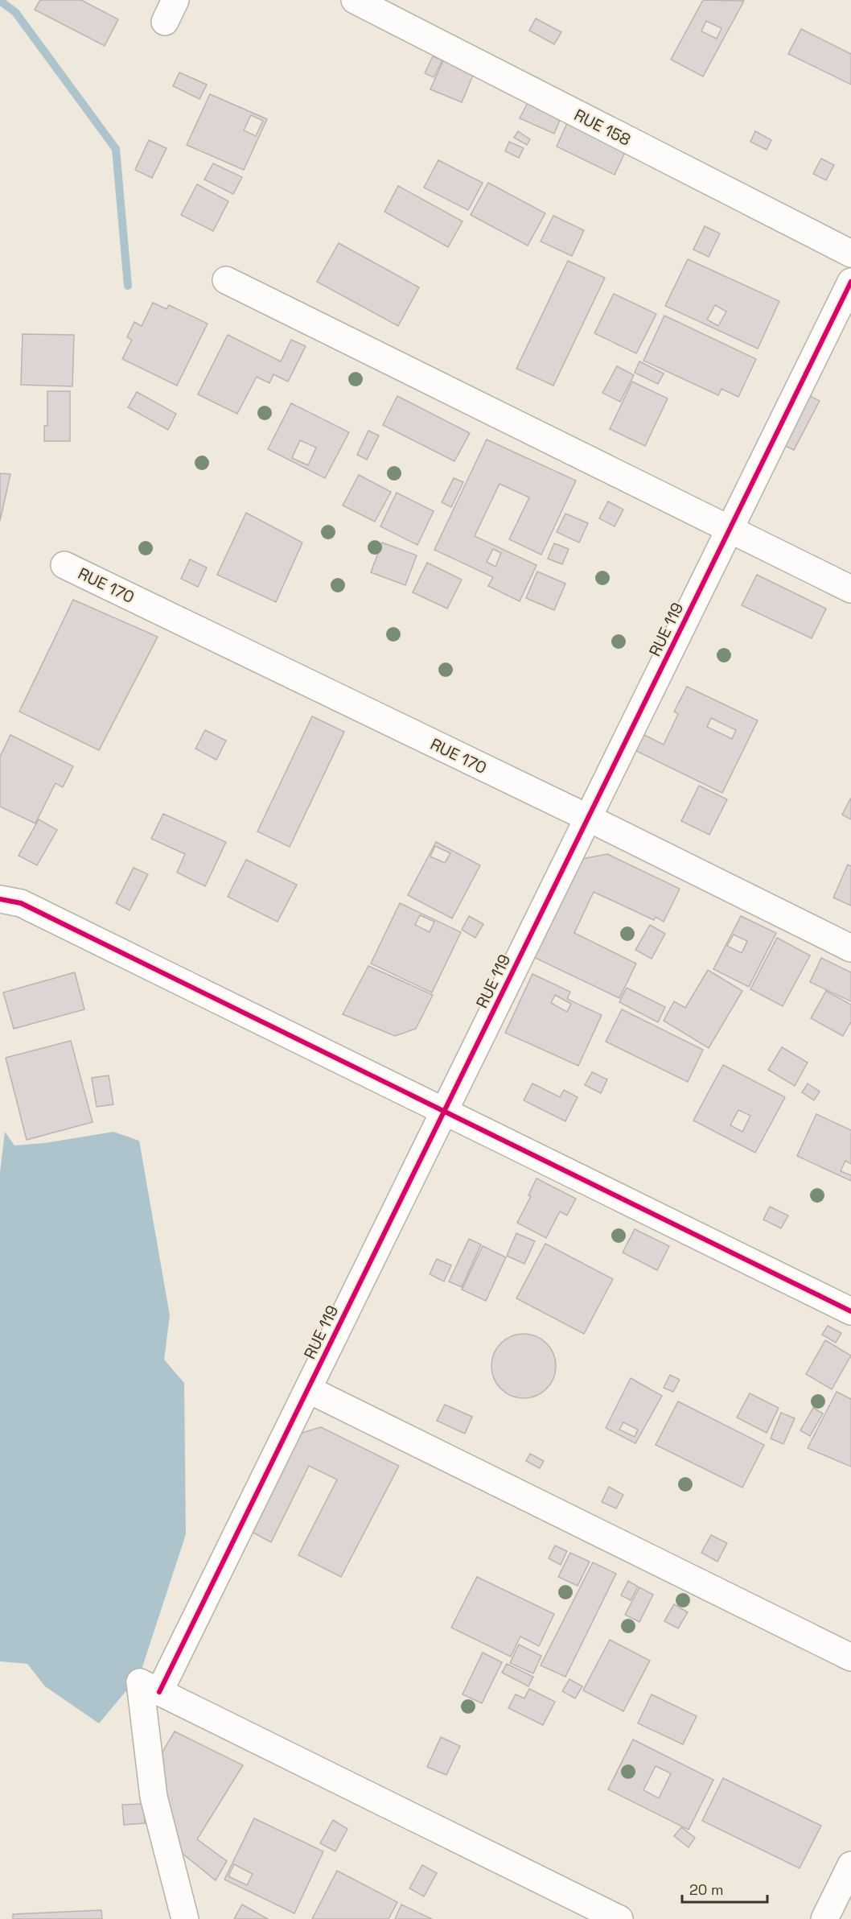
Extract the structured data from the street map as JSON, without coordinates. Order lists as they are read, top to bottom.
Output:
{
  "streets": {
    "street": ["RUE 158", "RUE 170", "RUE 119"]
  },
  "crossings": [
    ["RUE 170", "RUE 119"]
  ],
  "scale_bar": "20 m"
}
